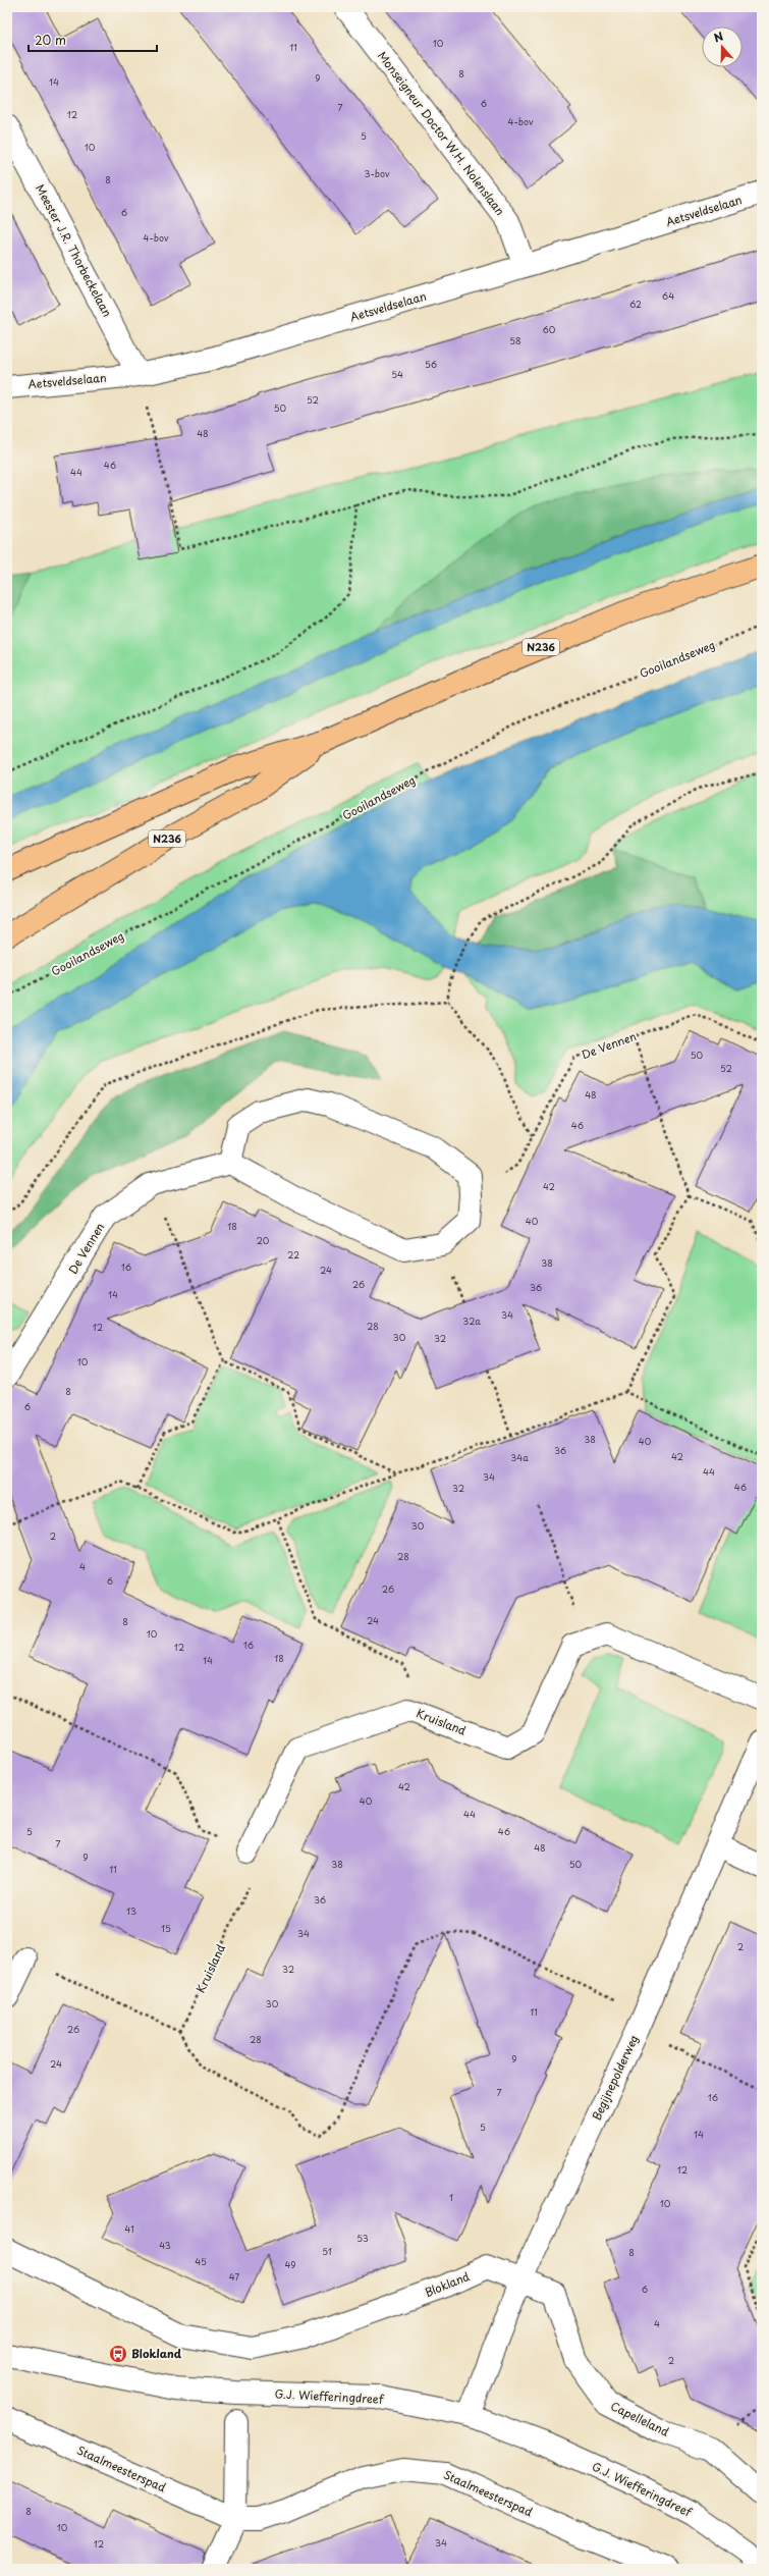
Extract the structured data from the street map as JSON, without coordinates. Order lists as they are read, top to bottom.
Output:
{
  "streets": {
    "main road": ["N236"],
    "street": [
      "Monseigneur Doctor W.H. Nolenslaan",
      "Aetsveldselaan",
      "Meester J.R. Thorbeckelaan",
      "De Vennen",
      "Kruisland",
      "Begijnepolderweg",
      "Blokland",
      "G.J. Wiefferingdreef",
      "Capelleland",
      "Staalmeesterspad"
    ],
    "path": ["Gooilandseweg"]
  },
  "crossings": [
    ["Monseigneur Doctor W.H. Nolenslaan", "Aetsveldselaan"],
    ["Aetsveldselaan", "Meester J.R. Thorbeckelaan"],
    ["Begijnepolderweg", "Blokland"],
    ["Begijnepolderweg", "G.J. Wiefferingdreef"],
    ["Begijnepolderweg", "Capelleland"],
    ["Blokland", "Capelleland"]
  ],
  "places": {
    "bus stop": ["Blokland"]
  },
  "house_numbers": [
    "10",
    "11",
    "8",
    "9",
    "14",
    "6",
    "7",
    "12",
    "4-bov",
    "5",
    "10",
    "3-bov",
    "8",
    "6",
    "4-bov",
    "64",
    "62",
    "60",
    "58",
    "56",
    "54",
    "52",
    "50",
    "48",
    "46",
    "44",
    "50",
    "52",
    "48",
    "46",
    "42",
    "40",
    "18",
    "20",
    "22",
    "38",
    "16",
    "24",
    "26",
    "36",
    "14",
    "34",
    "32a",
    "28",
    "12",
    "30",
    "32",
    "10",
    "8",
    "6",
    "38",
    "40",
    "36",
    "42",
    "34a",
    "44",
    "34",
    "46",
    "32",
    "30",
    "2",
    "28",
    "4",
    "6",
    "26",
    "24",
    "8",
    "10",
    "16",
    "12",
    "18",
    "14",
    "42",
    "40",
    "44",
    "5",
    "46",
    "7",
    "48",
    "9",
    "38",
    "50",
    "11",
    "36",
    "13",
    "15",
    "34",
    "2",
    "32",
    "30",
    "11",
    "26",
    "28",
    "9",
    "24",
    "7",
    "16",
    "5",
    "14",
    "12",
    "1",
    "10",
    "41",
    "53",
    "43",
    "51",
    "8",
    "45",
    "49",
    "47",
    "6",
    "4",
    "2",
    "8",
    "10",
    "34",
    "12"
  ],
  "scale_bar": "20 m",
  "north": "top"
}
